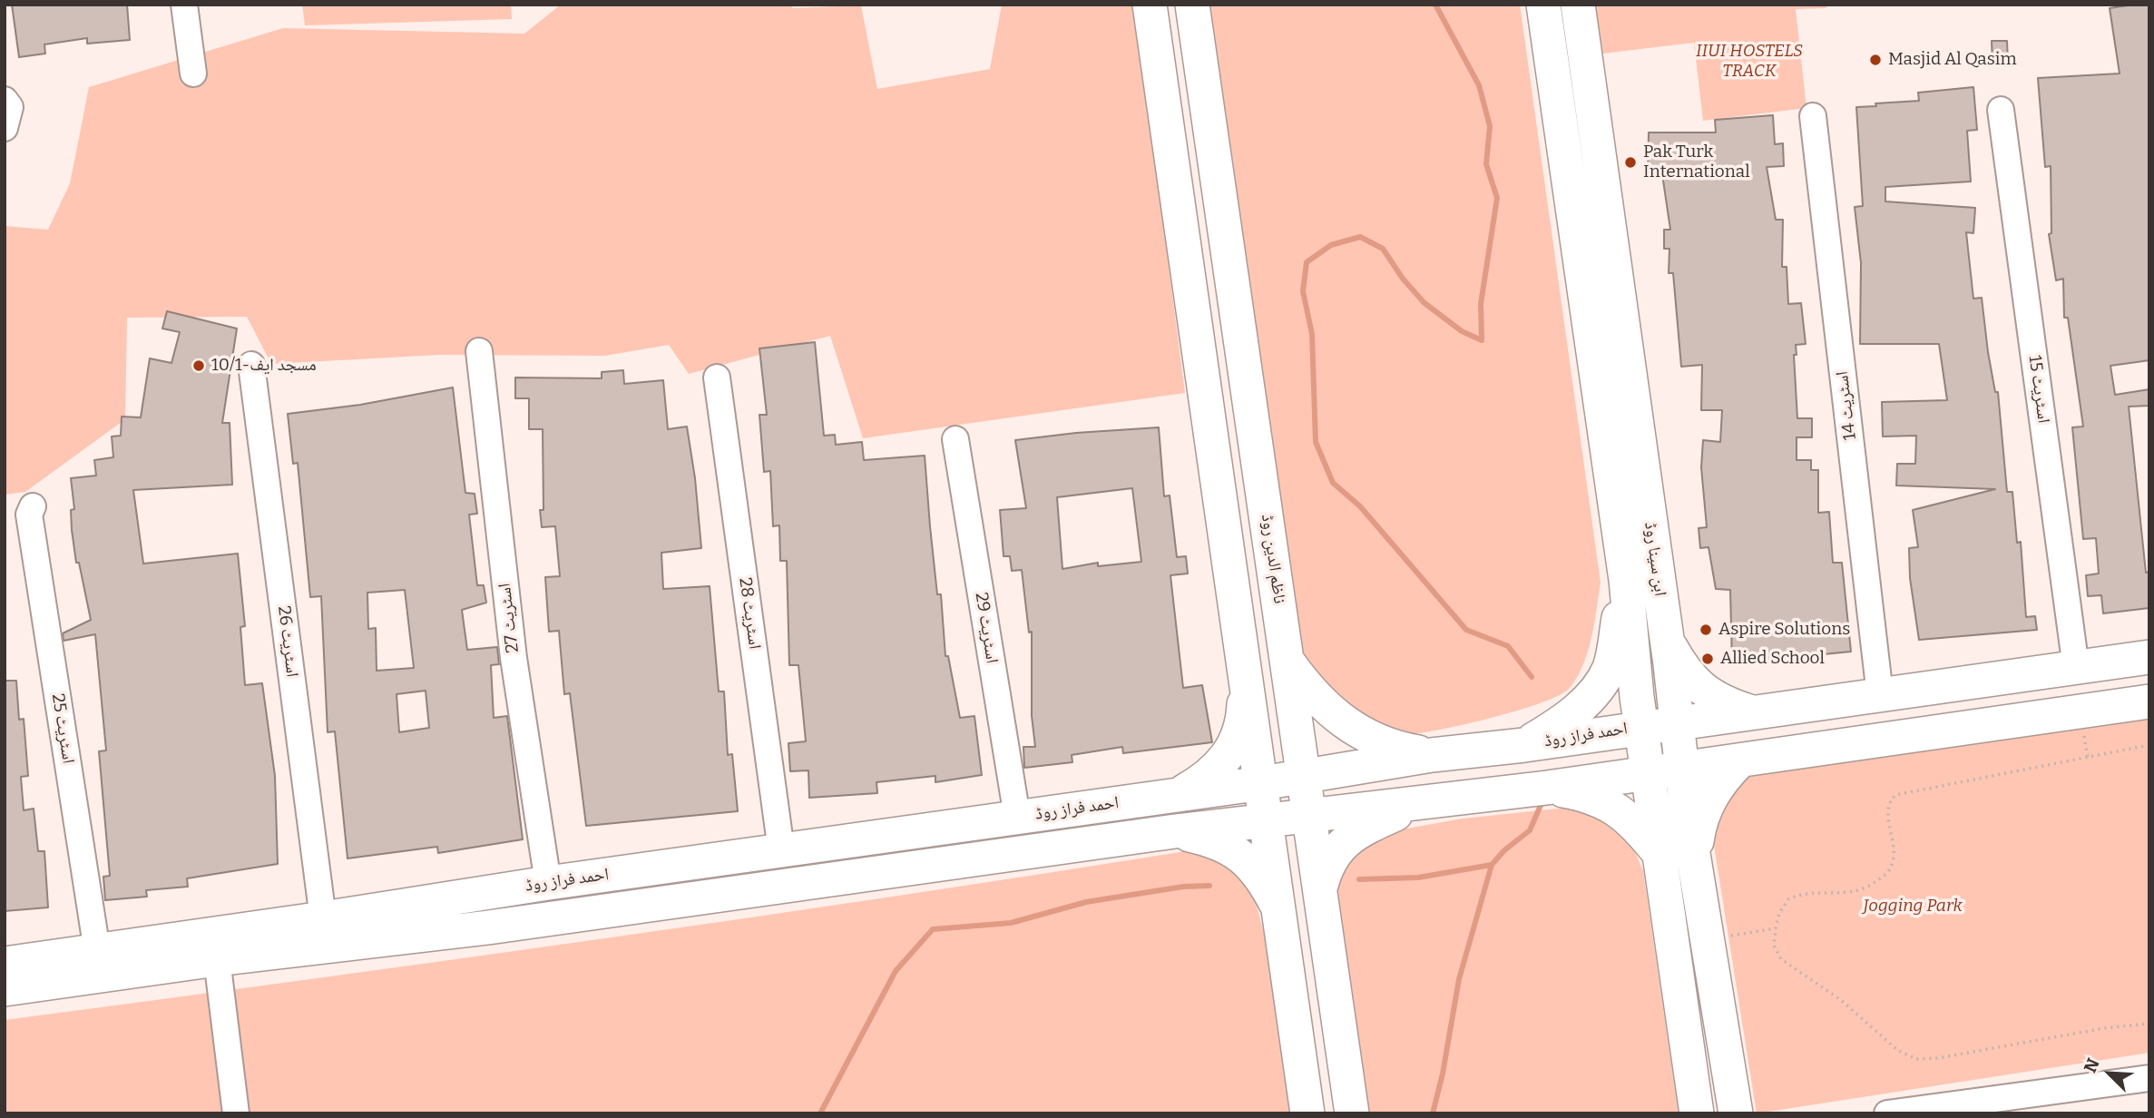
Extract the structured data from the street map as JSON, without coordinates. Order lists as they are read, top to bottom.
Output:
{
  "streets": {
    "main road": ["ناظم الدین روڈ", "ابن سینا روڈ", "احمد فراز روڈ"],
    "street": [
      "اسٹریٹ 15",
      "اسٹریٹ 14",
      "اسٹریٹ 28",
      "اسٹریٹ 27",
      "اسٹریٹ 29",
      "اسٹریٹ 26",
      "اسٹریٹ 25"
    ]
  },
  "crossings": [
    ["اسٹریٹ 15", "احمد فراز روڈ"],
    ["اسٹریٹ 14", "احمد فراز روڈ"],
    ["ناظم الدین روڈ", "احمد فراز روڈ"],
    ["ابن سینا روڈ", "احمد فراز روڈ"],
    ["اسٹریٹ 28", "احمد فراز روڈ"],
    ["اسٹریٹ 27", "احمد فراز روڈ"],
    ["اسٹریٹ 29", "احمد فراز روڈ"],
    ["اسٹریٹ 26", "احمد فراز روڈ"],
    ["اسٹریٹ 25", "احمد فراز روڈ"]
  ],
  "parks": ["IIUI HOSTELS TRACK", "Jogging Park"],
  "places": [
    "Masjid Al Qasim",
    "Pak Turk International",
    "مسجد ایف-10/1",
    "Aspire Solutions",
    "Allied School"
  ],
  "north": "top left"
}
